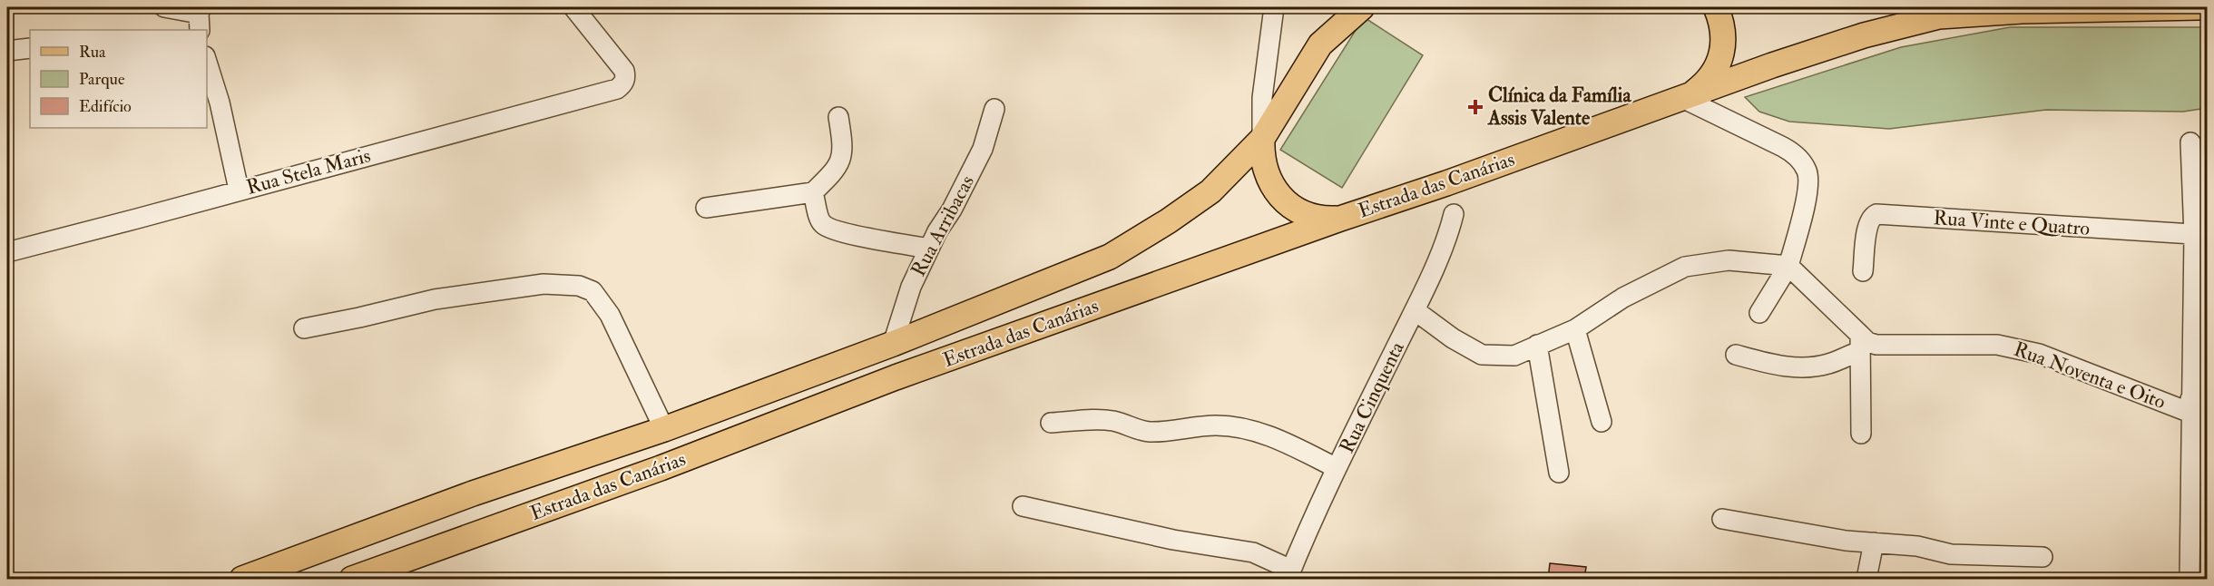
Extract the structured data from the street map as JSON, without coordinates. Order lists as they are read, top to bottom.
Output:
{
  "streets": {
    "main road": ["Estrada das Canárias"],
    "street": [
      "Rua Stela Maris",
      "Rua Vinte e Quatro",
      "Rua Arribacas",
      "Rua Noventa e Oito",
      "Rua Cinquenta"
    ]
  },
  "crossings": [
    ["Estrada das Canárias", "Rua Arribacas"]
  ],
  "places": {
    "health": ["Clínica da Família Assis Valente"]
  },
  "legend": ["Rua", "Parque", "Edifício"]
}
